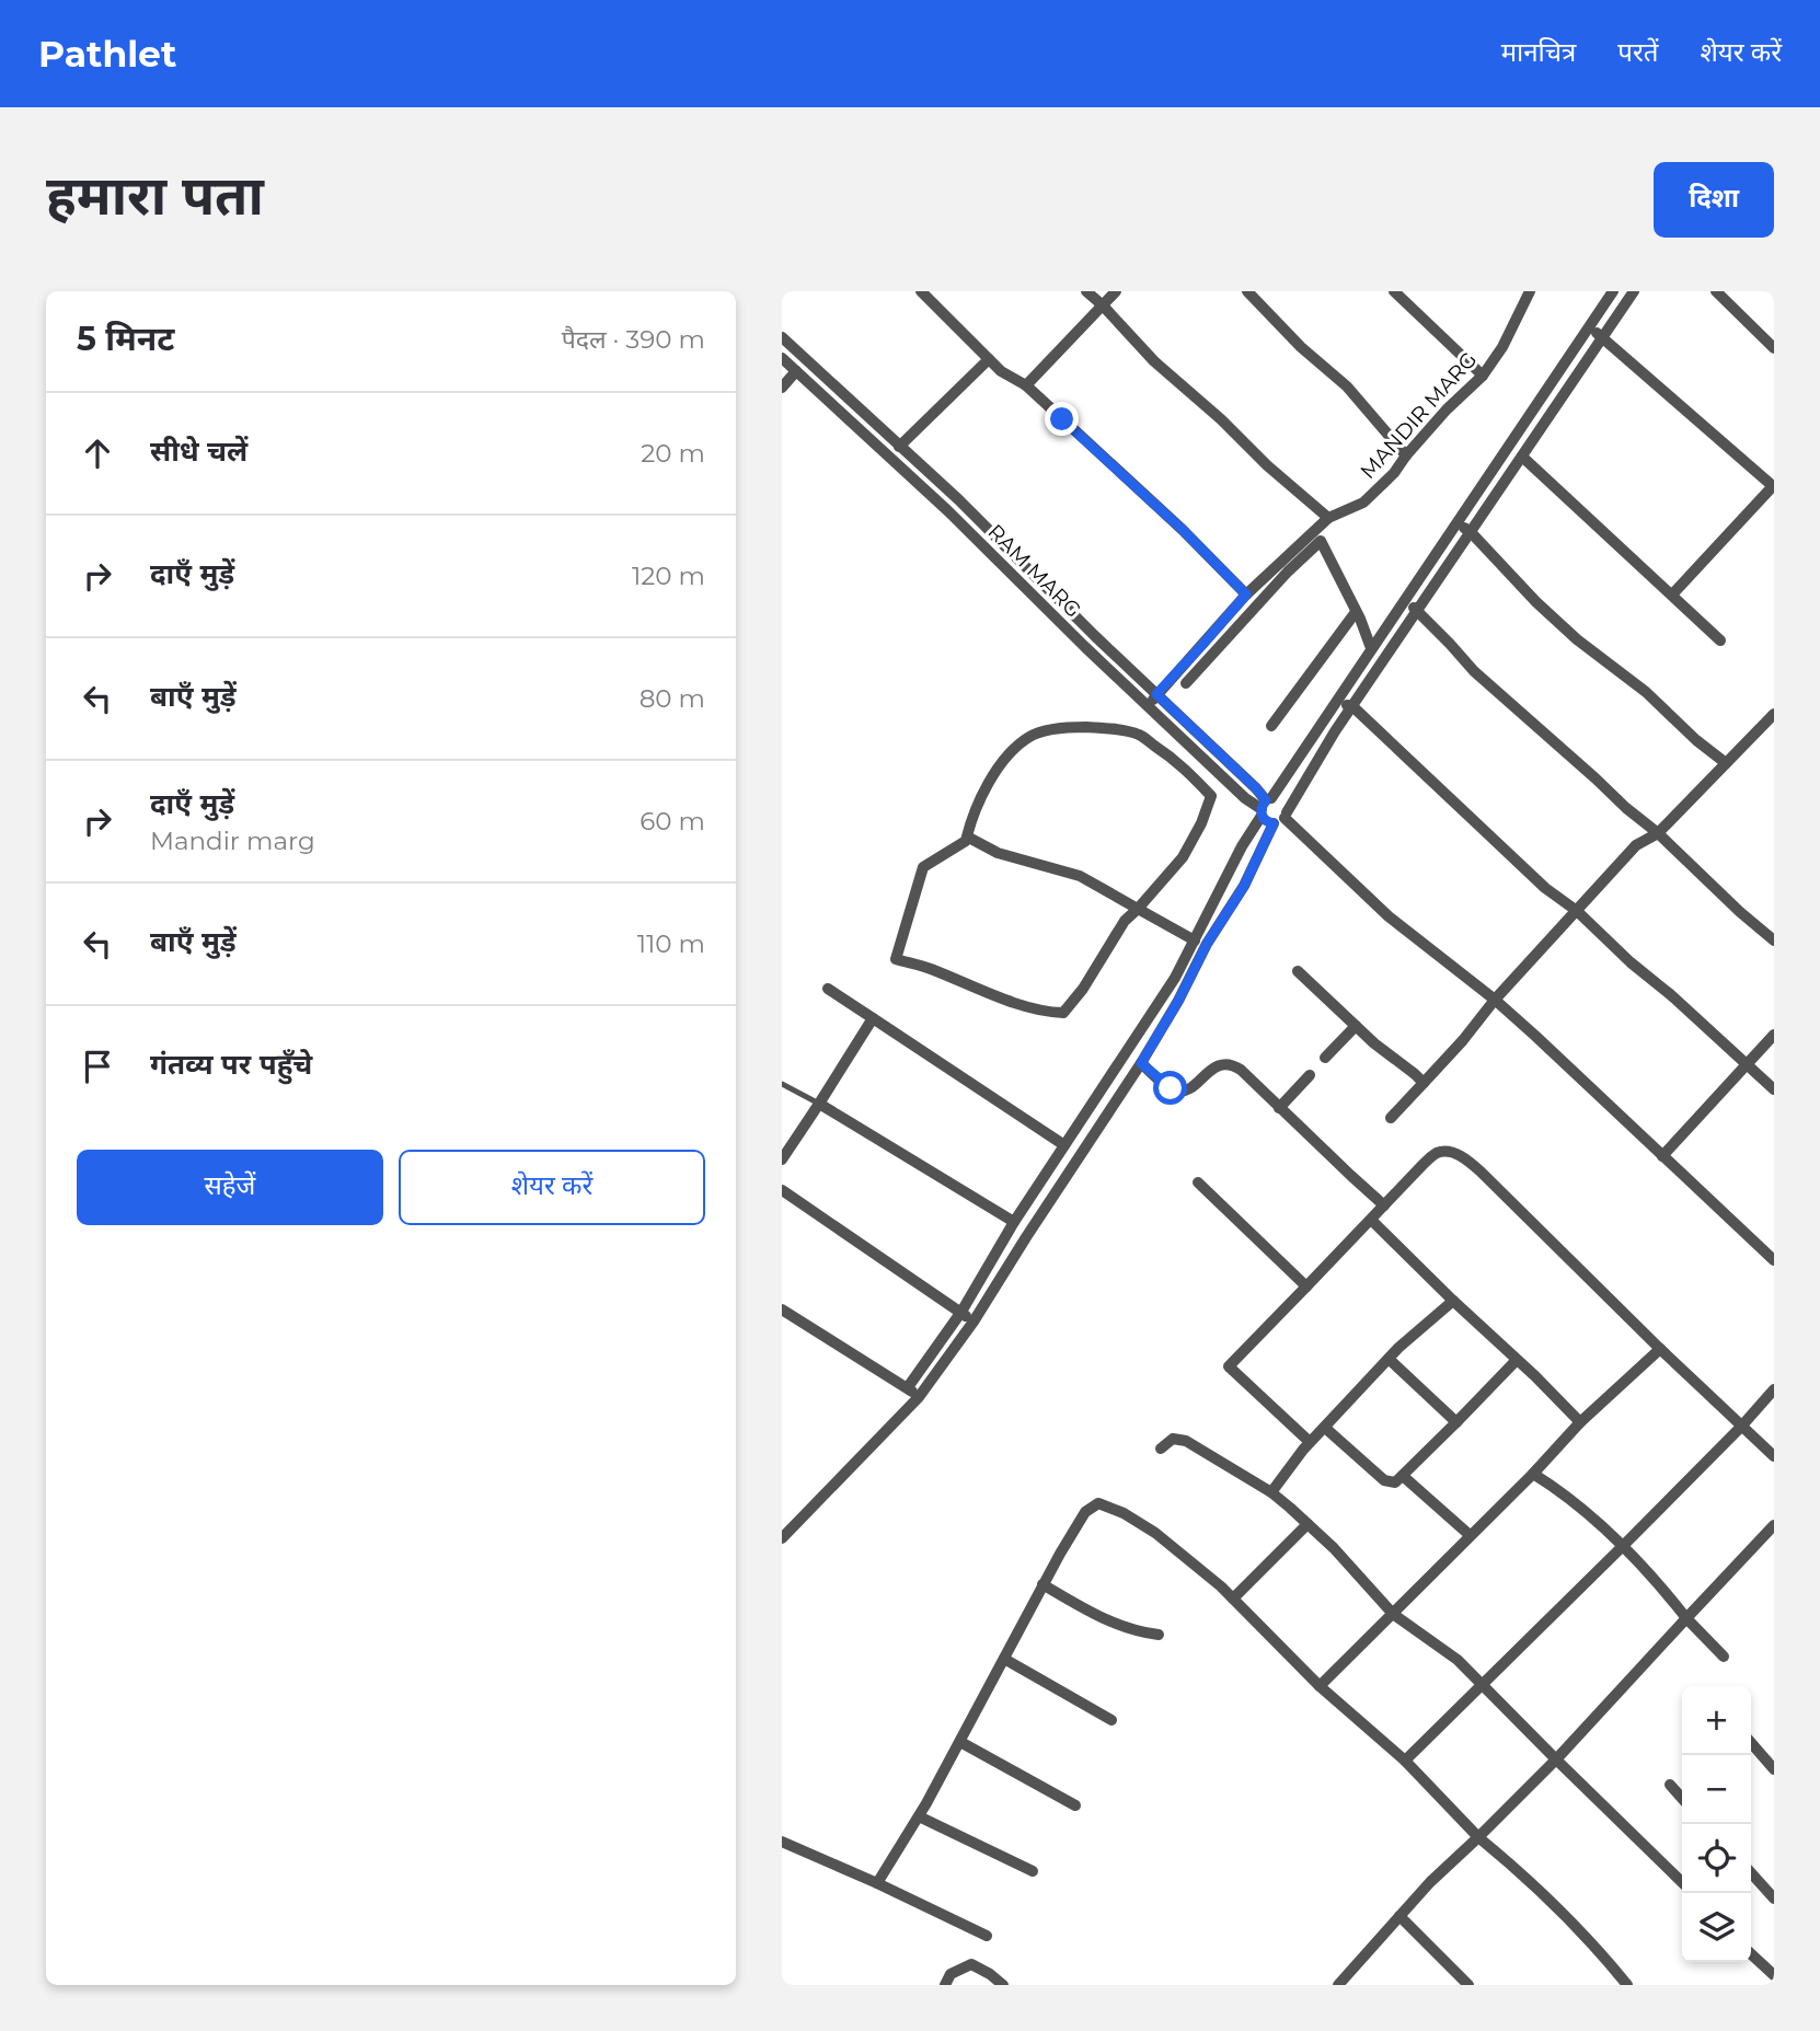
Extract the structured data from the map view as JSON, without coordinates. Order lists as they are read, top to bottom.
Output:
{
  "streets": {
    "street": ["MANDIR MARG", "RAM MARG"]
  },
  "crossings": [
    ["MANDIR MARG", "RAM MARG"]
  ],
  "page": {
    "header": "Pathlet",
    "nav": ["मानचित्र", "परतें", "शेयर करें"],
    "buttons": [
      "दिशा",
      ["सहेजें", "शेयर करें"]
    ],
    "title": "हमारा पता",
    "heading": ["5 मिनट", "पैदल · 390 m"],
    "list": [
      ["सीधे चलें", "20 m"],
      ["दाएँ मुड़ें", "120 m"],
      ["बाएँ मुड़ें", "80 m"],
      ["दाएँ मुड़ें", "Mandir marg", "60 m"],
      ["बाएँ मुड़ें", "110 m"],
      "गंतव्य पर पहुँचे"
    ],
    "map_buttons": ["+", "−"]
  }
}
